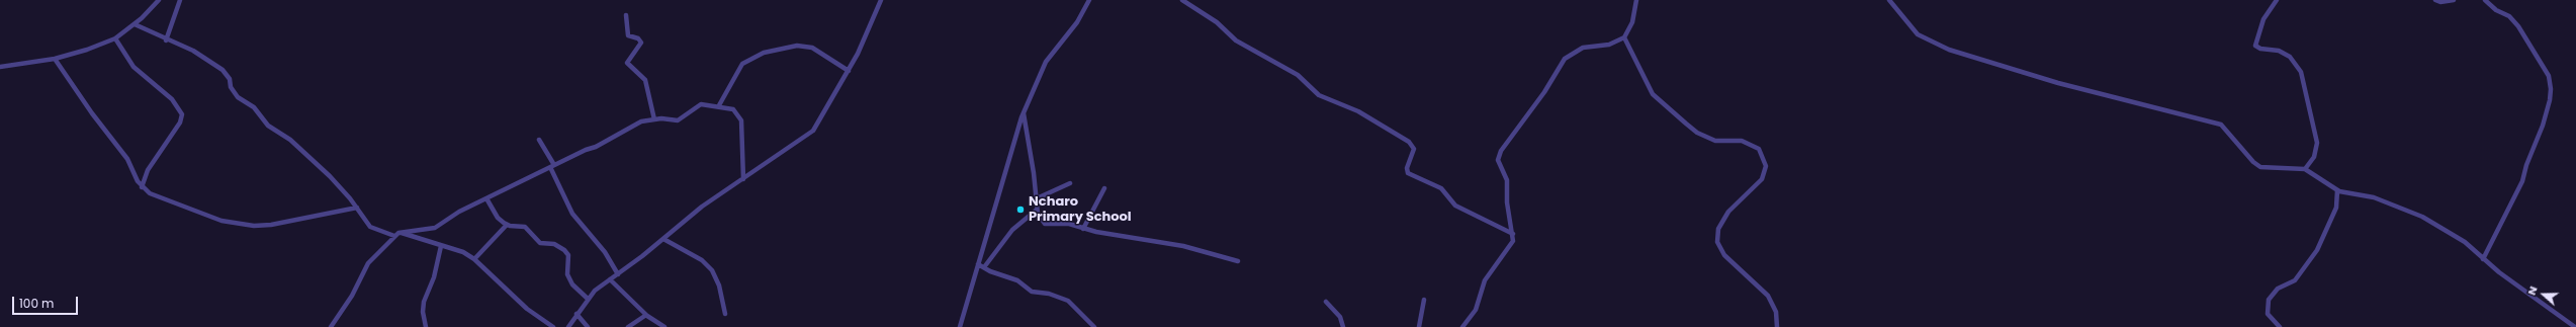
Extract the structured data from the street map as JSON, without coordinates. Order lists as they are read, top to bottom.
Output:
{
  "places": ["Ncharo Primary School"],
  "scale_bar": "100 m",
  "north": "left"
}
